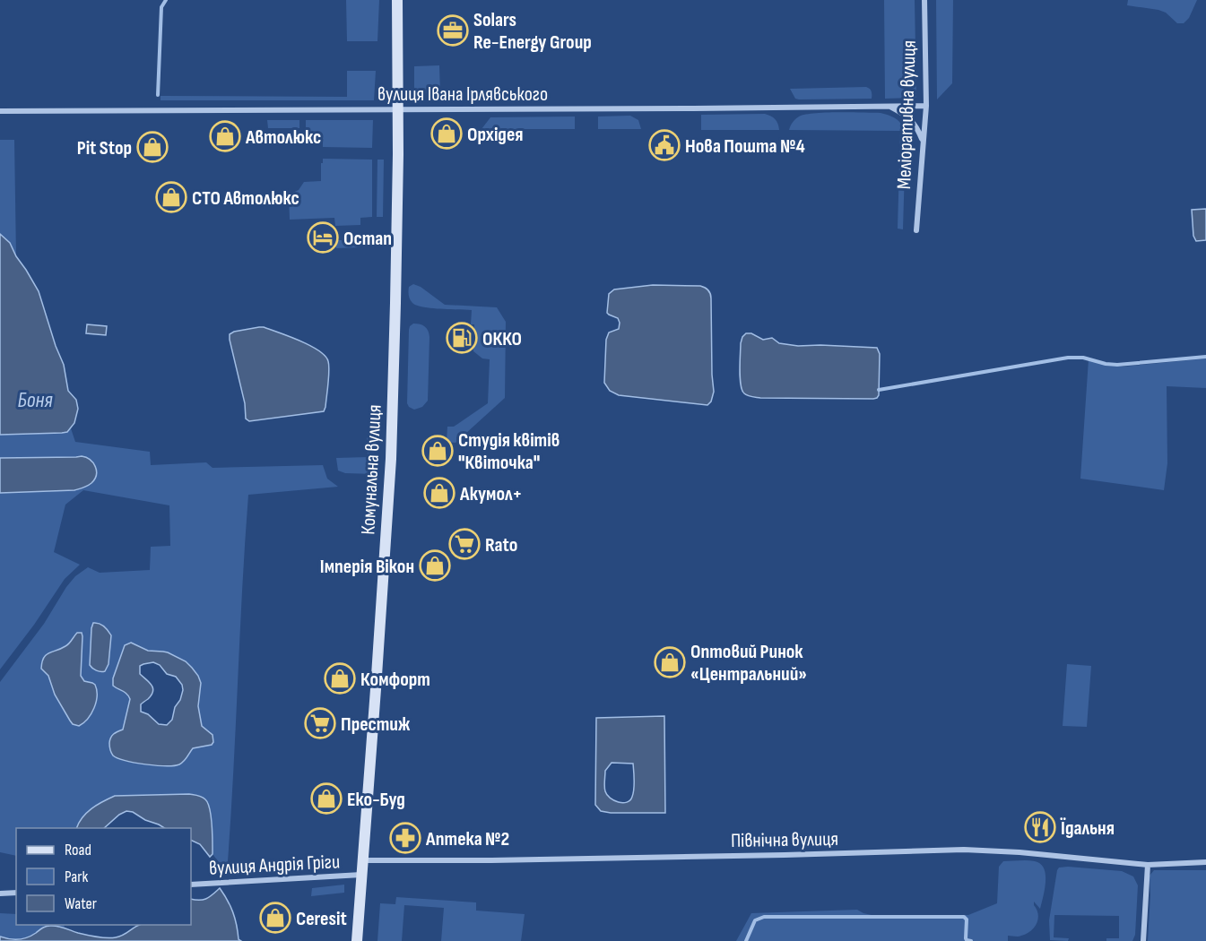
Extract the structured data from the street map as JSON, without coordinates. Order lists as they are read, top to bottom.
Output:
{
  "streets": {
    "main road": ["Комунальна вулиця"],
    "street": [
      "вулиця Івана Ірлявського",
      "Меліоративна вулиця",
      "Північна вулиця",
      "вулиця Андрія Гріги"
    ]
  },
  "crossings": [
    ["вулиця Івана Ірлявського", "Меліоративна вулиця"],
    ["вулиця Івана Ірлявського", "Комунальна вулиця"],
    ["Комунальна вулиця", "Північна вулиця"],
    ["Комунальна вулиця", "вулиця Андрія Гріги"]
  ],
  "water": ["Боня"],
  "places": {
    "office": ["Solars Re-Energy Group"],
    "shop": [
      "Орхідея",
      "Автолюкс",
      "Pit Stop",
      "СТО Автолюкс",
      "Студія квітів \"Квіточка\"",
      "Акумол+",
      "Імперія Вікон",
      "Оптовий Ринок «Центральний»",
      "Комфорт",
      "Еко-Буд",
      "Ceresit"
    ],
    "public building": ["Нова Пошта №4"],
    "hotel": ["Остап"],
    "fuel station": ["ОККО"],
    "supermarket": ["Rato", "Престиж"],
    "restaurant": ["Їдальня"],
    "pharmacy": ["Аптека №2"]
  },
  "legend": ["Road", "Park", "Water"]
}
